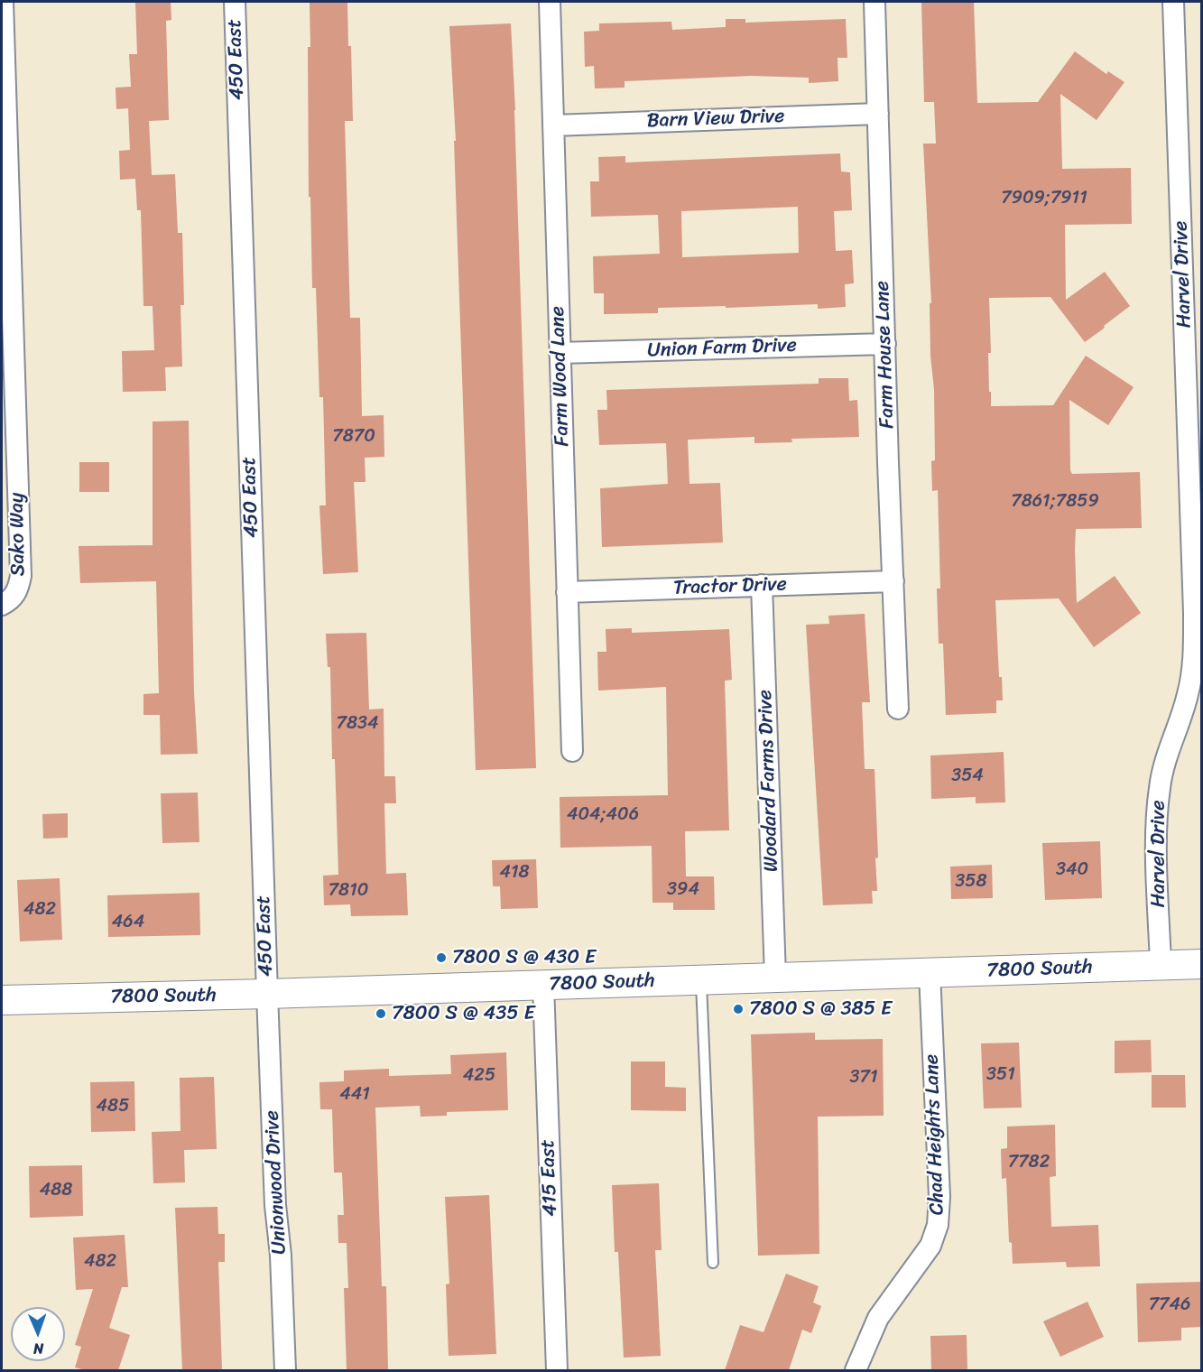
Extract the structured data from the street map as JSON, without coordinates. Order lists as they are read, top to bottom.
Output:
{
  "streets": {
    "main road": ["7800 South"],
    "street": [
      "450 East",
      "Barn View Drive",
      "Harvel Drive",
      "Union Farm Drive",
      "Farm House Lane",
      "Farm Wood Lane",
      "Sako Way",
      "Tractor Drive",
      "Woodard Farms Drive",
      "Chad Heights Lane",
      "415 East",
      "Unionwood Drive"
    ]
  },
  "crossings": [
    ["450 East", "7800 South"],
    ["450 East", "Unionwood Drive"],
    ["Barn View Drive", "Farm House Lane"],
    ["Barn View Drive", "Farm Wood Lane"],
    ["Harvel Drive", "7800 South"],
    ["Union Farm Drive", "Farm House Lane"],
    ["Union Farm Drive", "Farm Wood Lane"],
    ["Farm House Lane", "Tractor Drive"],
    ["Farm Wood Lane", "Tractor Drive"],
    ["Tractor Drive", "Woodard Farms Drive"],
    ["Woodard Farms Drive", "7800 South"],
    ["7800 South", "Chad Heights Lane"],
    ["7800 South", "415 East"],
    ["7800 South", "Unionwood Drive"]
  ],
  "places": ["7800 S @ 430 E", "7800 S @ 385 E", "7800 S @ 435 E"],
  "house_numbers": [
    "7909;7911",
    "7870",
    "7861;7859",
    "7834",
    "354",
    "404;406",
    "340",
    "418",
    "358",
    "394",
    "7810",
    "482",
    "464",
    "351",
    "425",
    "371",
    "441",
    "485",
    "7782",
    "488",
    "482",
    "7746"
  ],
  "north": "bottom"
}
